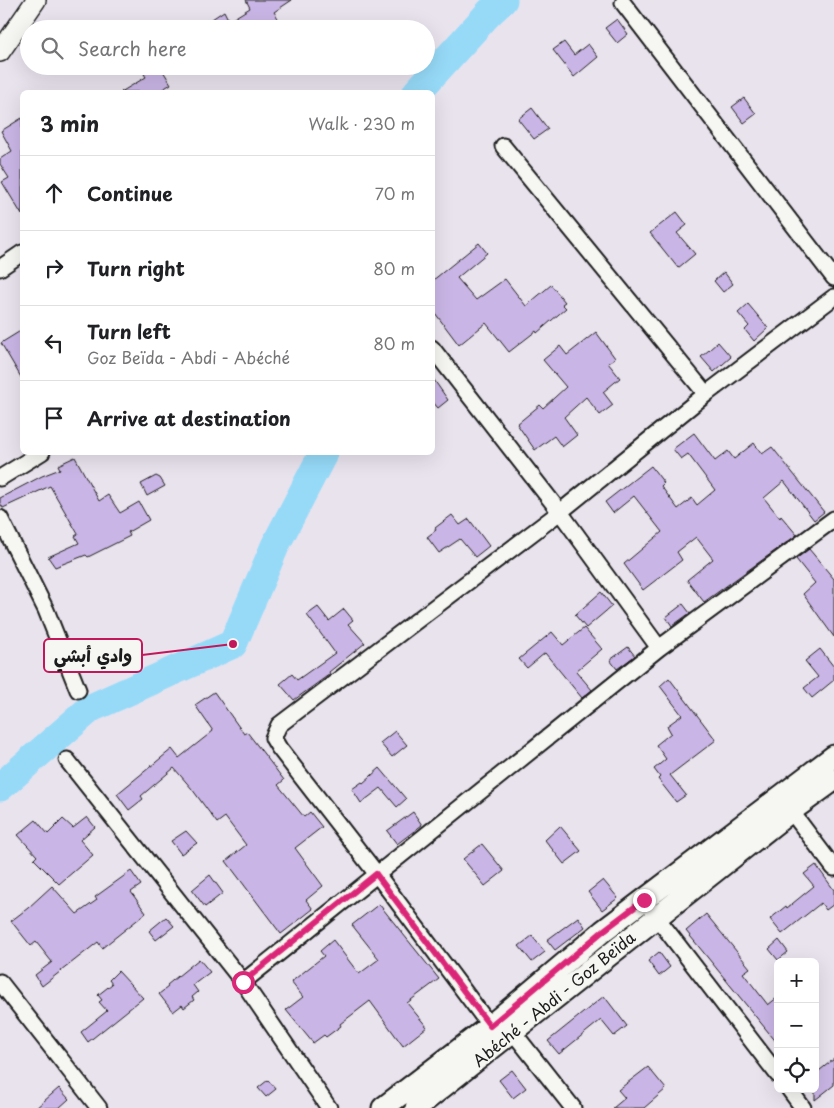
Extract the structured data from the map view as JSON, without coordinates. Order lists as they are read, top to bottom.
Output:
{
  "streets": {
    "main road": ["Abéché - Abdi - Goz Beïda"]
  },
  "places": ["وادي أبشي"],
  "page": {
    "search": "Search here",
    "heading": ["3 min", "Walk · 230 m"],
    "list": [
      ["Continue", "70 m"],
      ["Turn right", "80 m"],
      ["Turn left", "Goz Beïda - Abdi - Abéché", "80 m"],
      "Arrive at destination"
    ],
    "map_buttons": ["+", "−"]
  }
}
